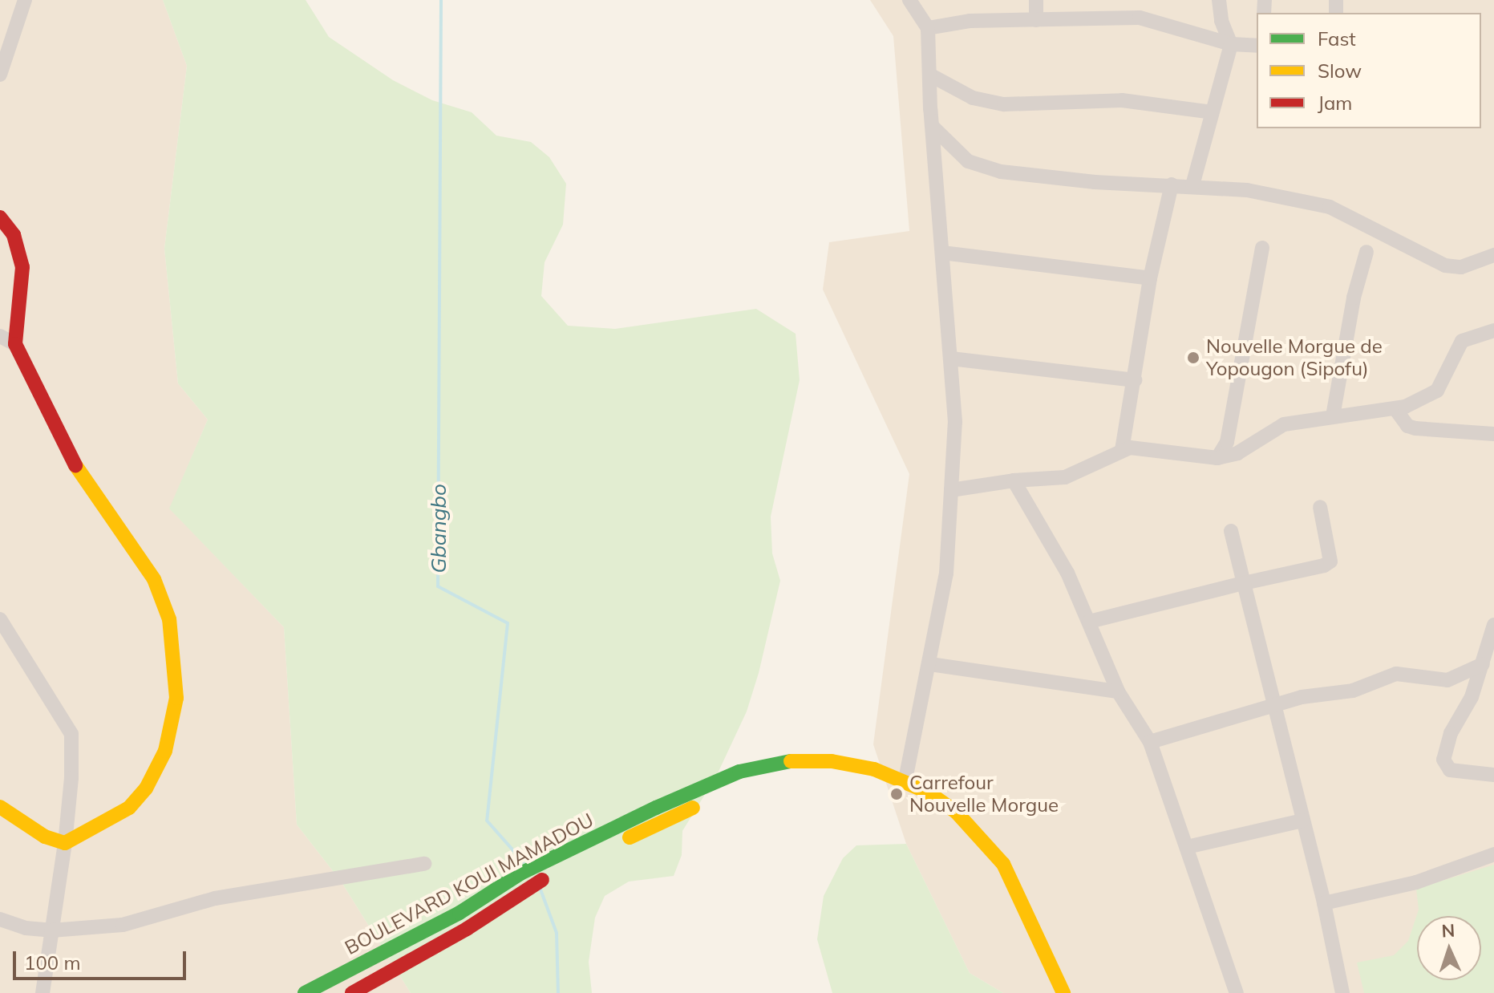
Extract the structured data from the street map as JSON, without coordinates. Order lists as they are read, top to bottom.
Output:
{
  "streets": {
    "main road": ["BOULEVARD KOUI MAMADOU"]
  },
  "water": ["Gbangbo"],
  "places": ["Nouvelle Morgue de Yopougon (Sipofu)", "Carrefour Nouvelle Morgue"],
  "legend": ["Fast", "Slow", "Jam"],
  "scale_bar": "100 m",
  "north": "top"
}
